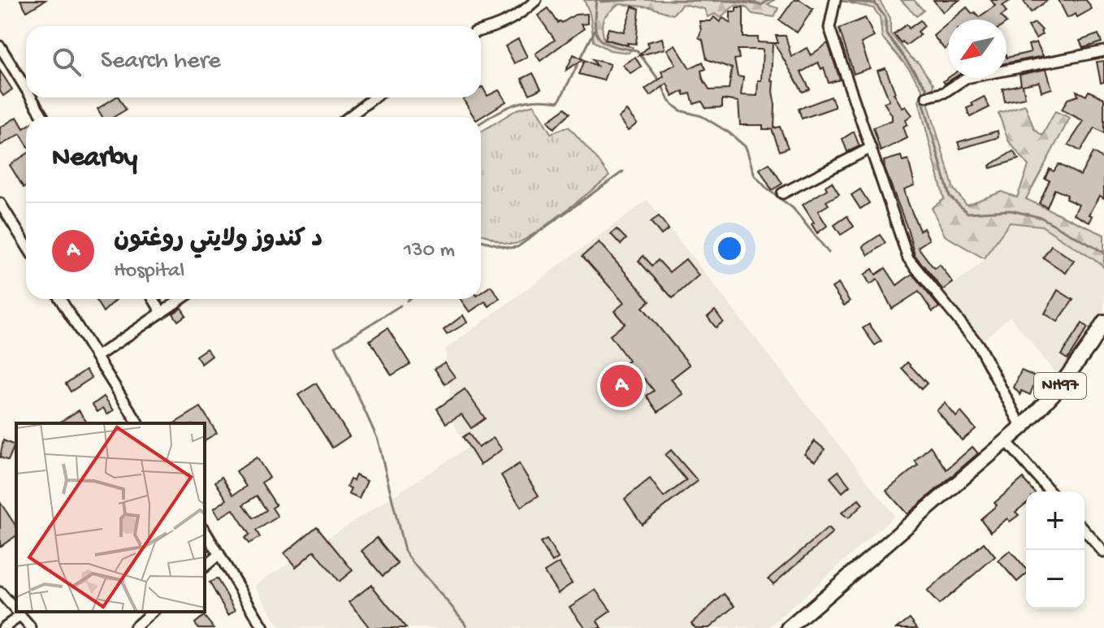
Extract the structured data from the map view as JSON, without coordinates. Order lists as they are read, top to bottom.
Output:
{
  "streets": {
    "highway": ["NH97"]
  },
  "north": "bottom left",
  "page": {
    "search": "Search here",
    "heading": "Nearby",
    "list": [
      {
        "mark": "A",
        "name": "د کندوز ولایتي روغتون",
        "note": "Hospital",
        "value": "130 m"
      }
    ],
    "pins": "A",
    "map_buttons": ["+", "−"]
  }
}
